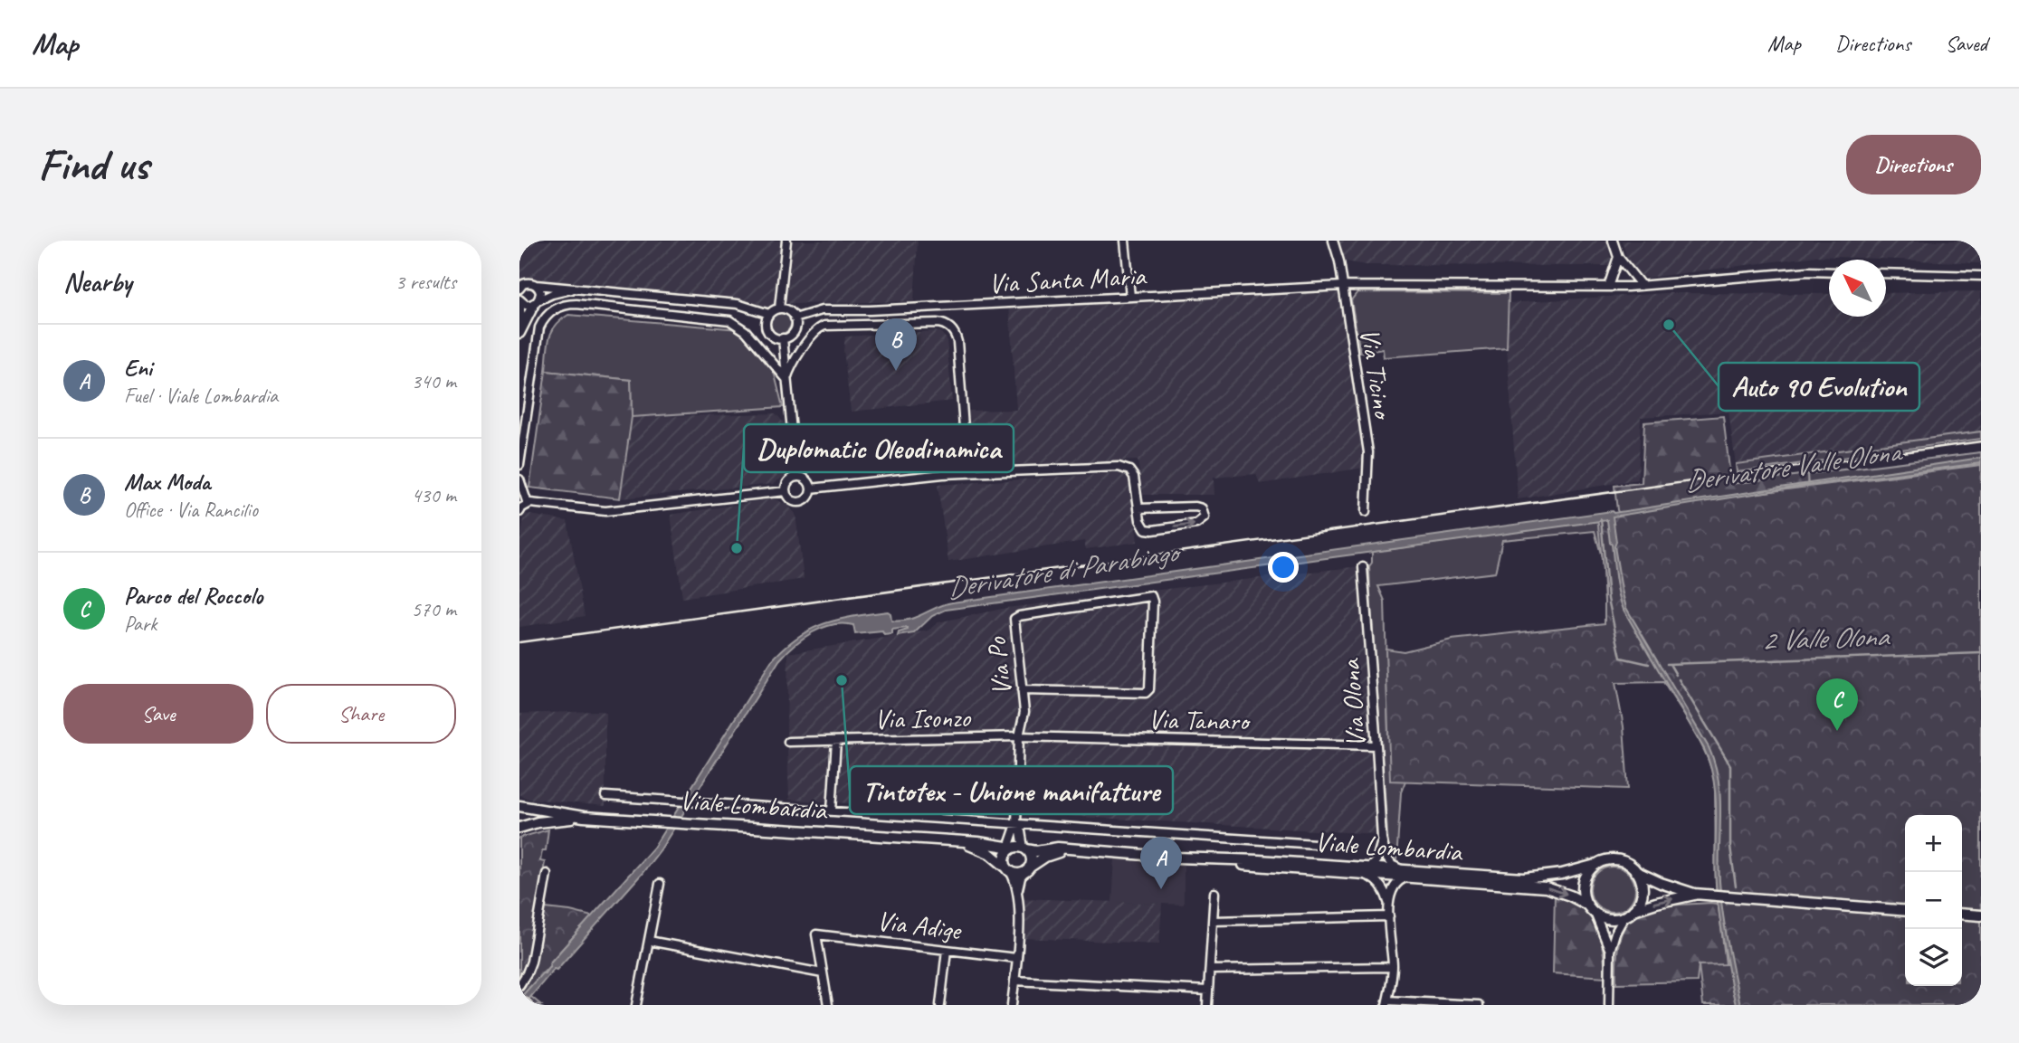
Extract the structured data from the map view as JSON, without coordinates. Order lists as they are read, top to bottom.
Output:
{
  "streets": {
    "main road": ["Viale Lombardia"],
    "street": [
      "Via Santa Maria",
      "Via Ticino",
      "Via Po",
      "Via Olona",
      "Via Isonzo",
      "Via Tanaro",
      "Via Adige"
    ]
  },
  "crossings": [
    ["Via Santa Maria", "Via Ticino"],
    ["Via Po", "Via Isonzo"],
    ["Via Po", "Via Tanaro"],
    ["Via Po", "Viale Lombardia"],
    ["Via Olona", "Via Tanaro"],
    ["Via Olona", "Viale Lombardia"],
    ["Via Isonzo", "Via Tanaro"]
  ],
  "water": ["Derivatore Valle Olona", "Derivatore di Parabiago", "2 Valle Olona"],
  "places": ["Auto 90 Evolution", "Duplomatic Oleodinamica", "Tintotex - Unione manifatture"],
  "north": "top left",
  "page": {
    "header": "Map",
    "nav": ["Map", "Directions", "Saved"],
    "buttons": [
      "Directions",
      ["Save", "Share"]
    ],
    "title": "Find us",
    "heading": ["Nearby", "3 results"],
    "pins": ["B", "C", "A"],
    "list": [
      {
        "mark": "A",
        "name": "Eni",
        "note": "Fuel · Viale Lombardia",
        "value": "340 m"
      },
      {
        "mark": "B",
        "name": "Max Moda",
        "note": "Office · Via Rancilio",
        "value": "430 m"
      },
      {
        "mark": "C",
        "name": "Parco del Roccolo",
        "note": "Park",
        "value": "570 m"
      }
    ],
    "map_buttons": ["+", "−"]
  }
}
